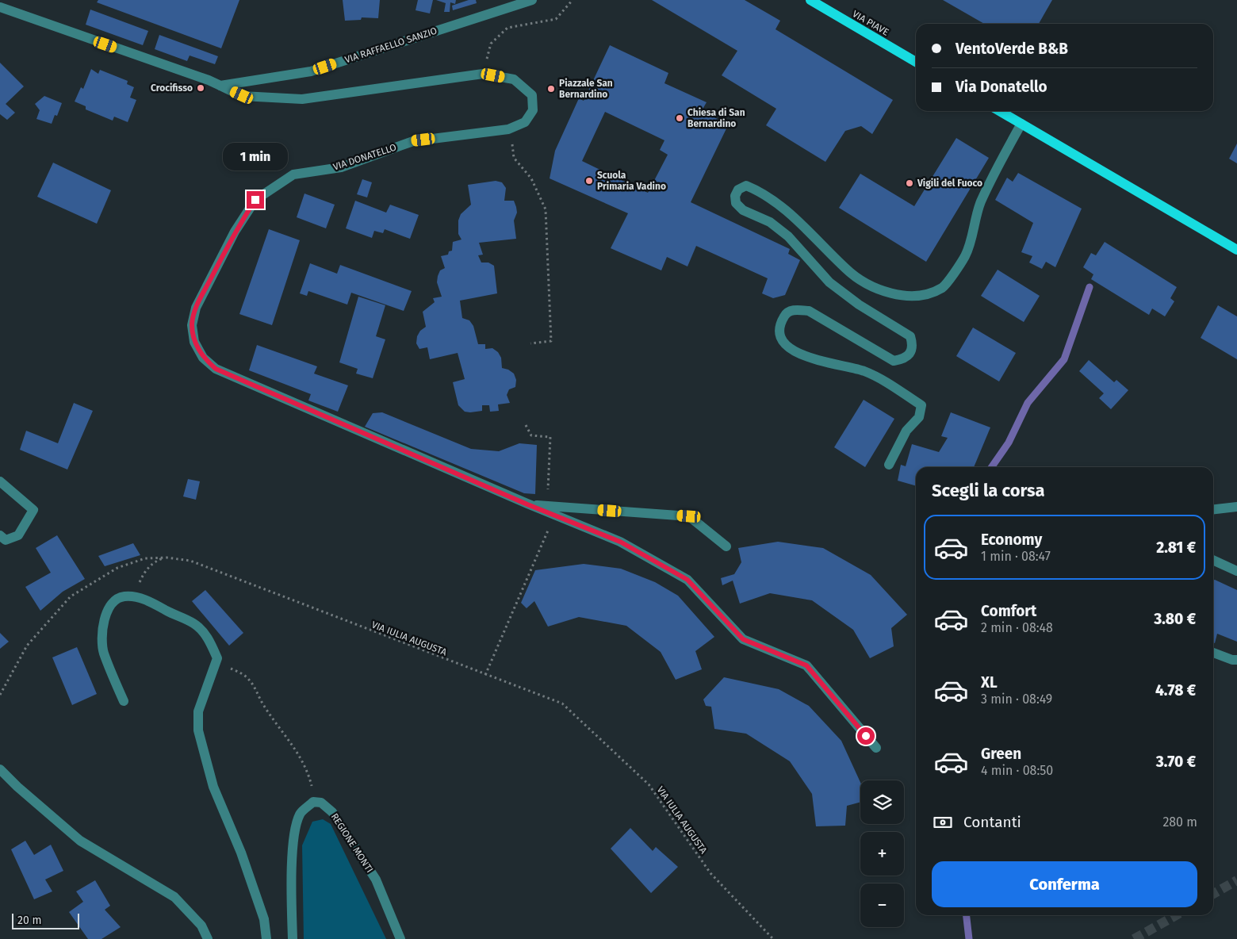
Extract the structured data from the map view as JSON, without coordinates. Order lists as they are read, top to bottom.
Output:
{
  "streets": {
    "main road": ["VIA PIAVE"],
    "street": ["VIA RAFFAELLO SANZIO", "VIA DONATELLO", "REGIONE MONTI"],
    "path": ["VIA IULIA AUGUSTA"]
  },
  "crossings": [
    ["VIA RAFFAELLO SANZIO", "VIA DONATELLO"]
  ],
  "places": [
    "Crocifisso",
    "Piazzale San Bernardino",
    "Chiesa di San Bernardino",
    "Scuola Primaria Vadino",
    "Vigili del Fuoco"
  ],
  "scale_bar": "20 m",
  "page": {
    "banner": ["VentoVerde B&B", "Via Donatello"],
    "bubble": "1 min",
    "heading": "Scegli la corsa",
    "list": [
      {
        "name": "Economy",
        "note": "1 min · 08:47",
        "value": "2.81 €"
      },
      {
        "name": "Comfort",
        "note": "2 min · 08:48",
        "value": "3.80 €"
      },
      {
        "name": "XL",
        "note": "3 min · 08:49",
        "value": "4.78 €"
      },
      {
        "name": "Green",
        "note": "4 min · 08:50",
        "value": "3.70 €"
      }
    ],
    "map_buttons": ["+", "−"],
    "pay": ["Contanti", "280 m"],
    "buttons": "Conferma",
    "scale": "20 m"
  }
}
